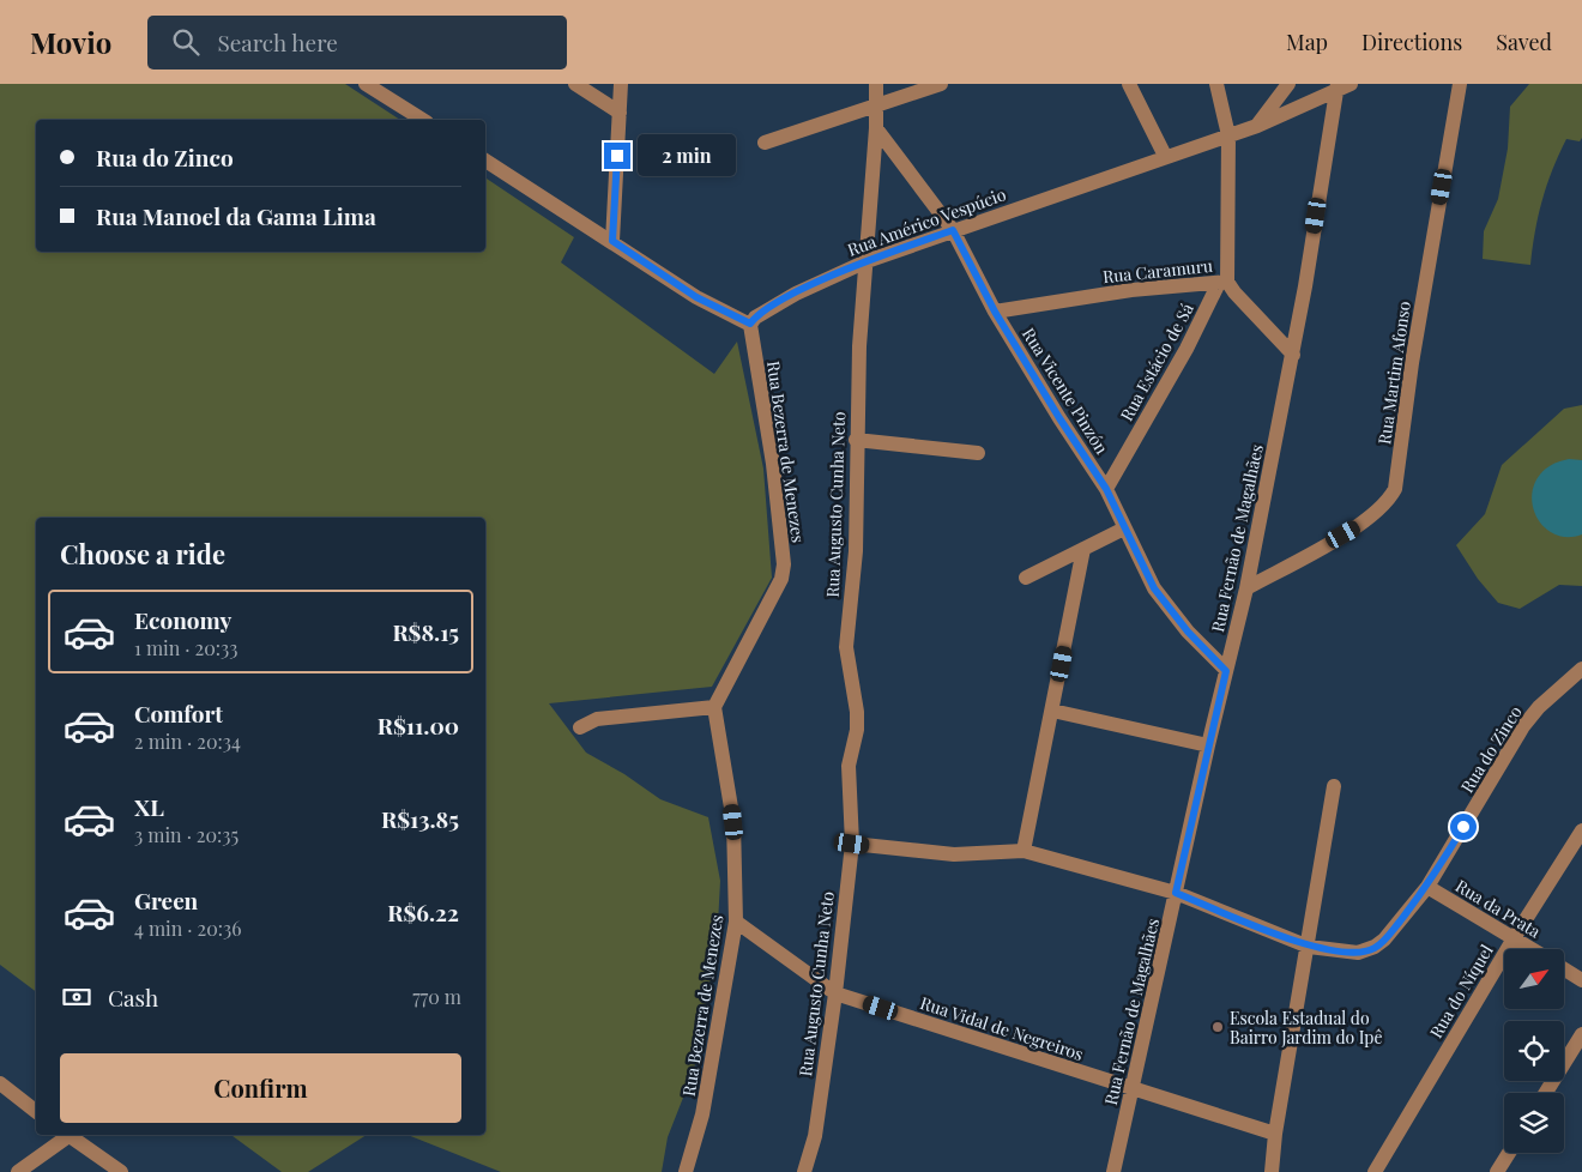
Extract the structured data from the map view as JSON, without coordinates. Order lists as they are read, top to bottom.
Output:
{
  "streets": {
    "street": [
      "Rua Américo Vespúcio",
      "Rua Caramuru",
      "Rua Estácio de Sá",
      "Rua Martim Afonso",
      "Rua Vicente Pinzón",
      "Rua Bezerra de Menezes",
      "Rua Augusto Cunha Neto",
      "Rua Fernão de Magalhães",
      "Rua do Zinco",
      "Rua da Prata",
      "Rua do Níquel",
      "Rua Vidal de Negreiros"
    ]
  },
  "crossings": [
    ["Rua Américo Vespúcio", "Rua Vicente Pinzón"],
    ["Rua Américo Vespúcio", "Rua Bezerra de Menezes"],
    ["Rua Américo Vespúcio", "Rua Augusto Cunha Neto"],
    ["Rua Américo Vespúcio", "Rua Fernão de Magalhães"],
    ["Rua Caramuru", "Rua Estácio de Sá"],
    ["Rua Caramuru", "Rua Vicente Pinzón"],
    ["Rua Caramuru", "Rua Fernão de Magalhães"],
    ["Rua Estácio de Sá", "Rua Vicente Pinzón"],
    ["Rua Martim Afonso", "Rua Fernão de Magalhães"],
    ["Rua Vicente Pinzón", "Rua Augusto Cunha Neto"],
    ["Rua Vicente Pinzón", "Rua Fernão de Magalhães"],
    ["Rua Bezerra de Menezes", "Rua Vidal de Negreiros"],
    ["Rua Augusto Cunha Neto", "Rua do Zinco"],
    ["Rua Augusto Cunha Neto", "Rua Vidal de Negreiros"],
    ["Rua Fernão de Magalhães", "Rua do Zinco"],
    ["Rua Fernão de Magalhães", "Rua Vidal de Negreiros"],
    ["Rua do Zinco", "Rua da Prata"],
    ["Rua da Prata", "Rua do Níquel"]
  ],
  "places": ["Escola Estadual do Bairro Jardim do Ipê"],
  "north": "top right",
  "page": {
    "header": "Movio",
    "search": "Search here",
    "nav": ["Map", "Directions", "Saved"],
    "banner": ["Rua do Zinco", "Rua Manoel da Gama Lima"],
    "bubble": "2 min",
    "heading": "Choose a ride",
    "list": [
      {
        "name": "Economy",
        "note": "1 min · 20:33",
        "value": "R$8.15"
      },
      {
        "name": "Comfort",
        "note": "2 min · 20:34",
        "value": "R$11.00"
      },
      {
        "name": "XL",
        "note": "3 min · 20:35",
        "value": "R$13.85"
      },
      {
        "name": "Green",
        "note": "4 min · 20:36",
        "value": "R$6.22"
      }
    ],
    "pay": ["Cash", "770 m"],
    "buttons": "Confirm"
  }
}
